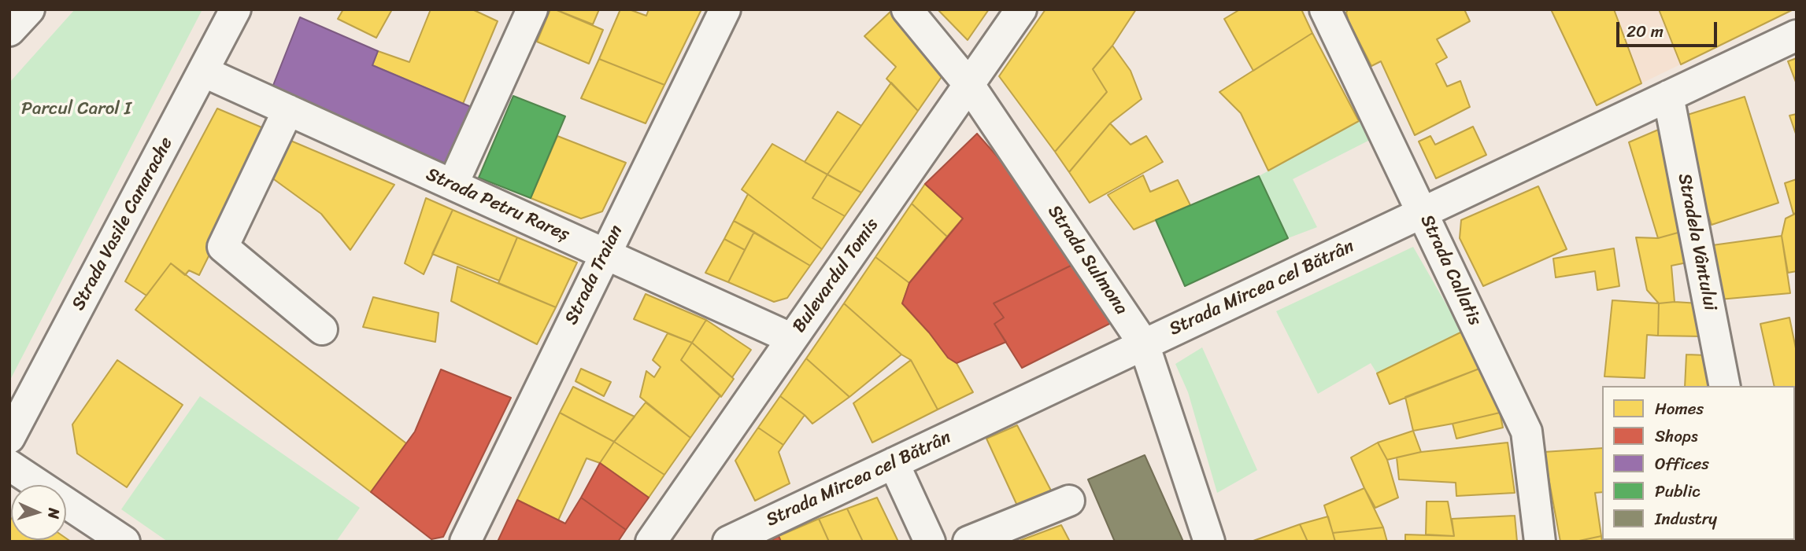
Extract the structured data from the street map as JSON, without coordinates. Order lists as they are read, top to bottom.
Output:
{
  "streets": {
    "street": [
      "Strada Petru Rareș",
      "Strada Vasile Canarache",
      "Stradela Vântului",
      "Strada Sulmona",
      "Strada Callatis",
      "Strada Traian",
      "Bulevardul Tomis",
      "Strada Mircea cel Bătrân"
    ]
  },
  "crossings": [
    ["Strada Petru Rareș", "Strada Vasile Canarache"],
    ["Strada Petru Rareș", "Strada Traian"],
    ["Strada Petru Rareș", "Bulevardul Tomis"],
    ["Stradela Vântului", "Strada Mircea cel Bătrân"],
    ["Strada Sulmona", "Bulevardul Tomis"],
    ["Strada Sulmona", "Strada Mircea cel Bătrân"],
    ["Strada Callatis", "Strada Mircea cel Bătrân"]
  ],
  "parks": ["Parcul Carol I"],
  "legend": [
    "Homes",
    "Shops",
    "Offices",
    "Public",
    "Industry"
  ],
  "scale_bar": "20 m",
  "north": "right"
}
